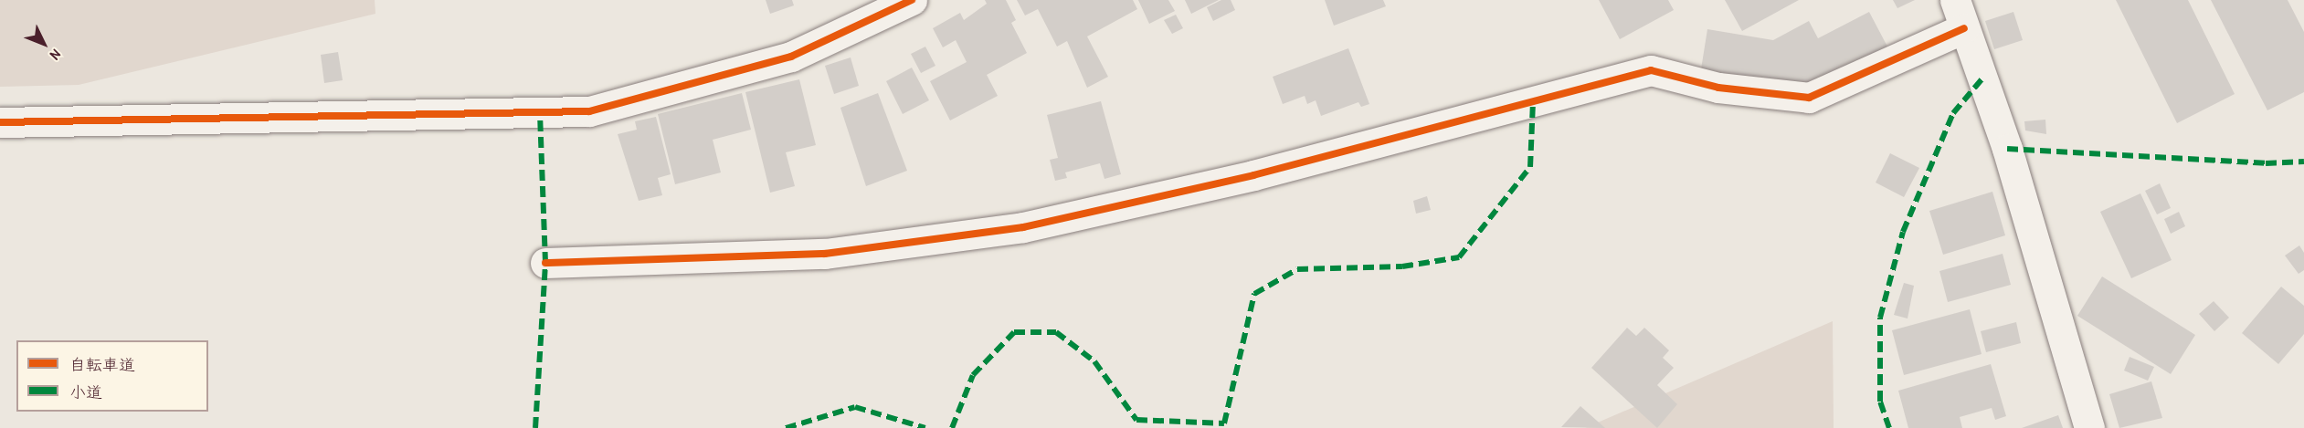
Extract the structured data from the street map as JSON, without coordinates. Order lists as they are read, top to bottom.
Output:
{
  "legend": ["自転車道", "小道"],
  "north": "bottom right"
}
